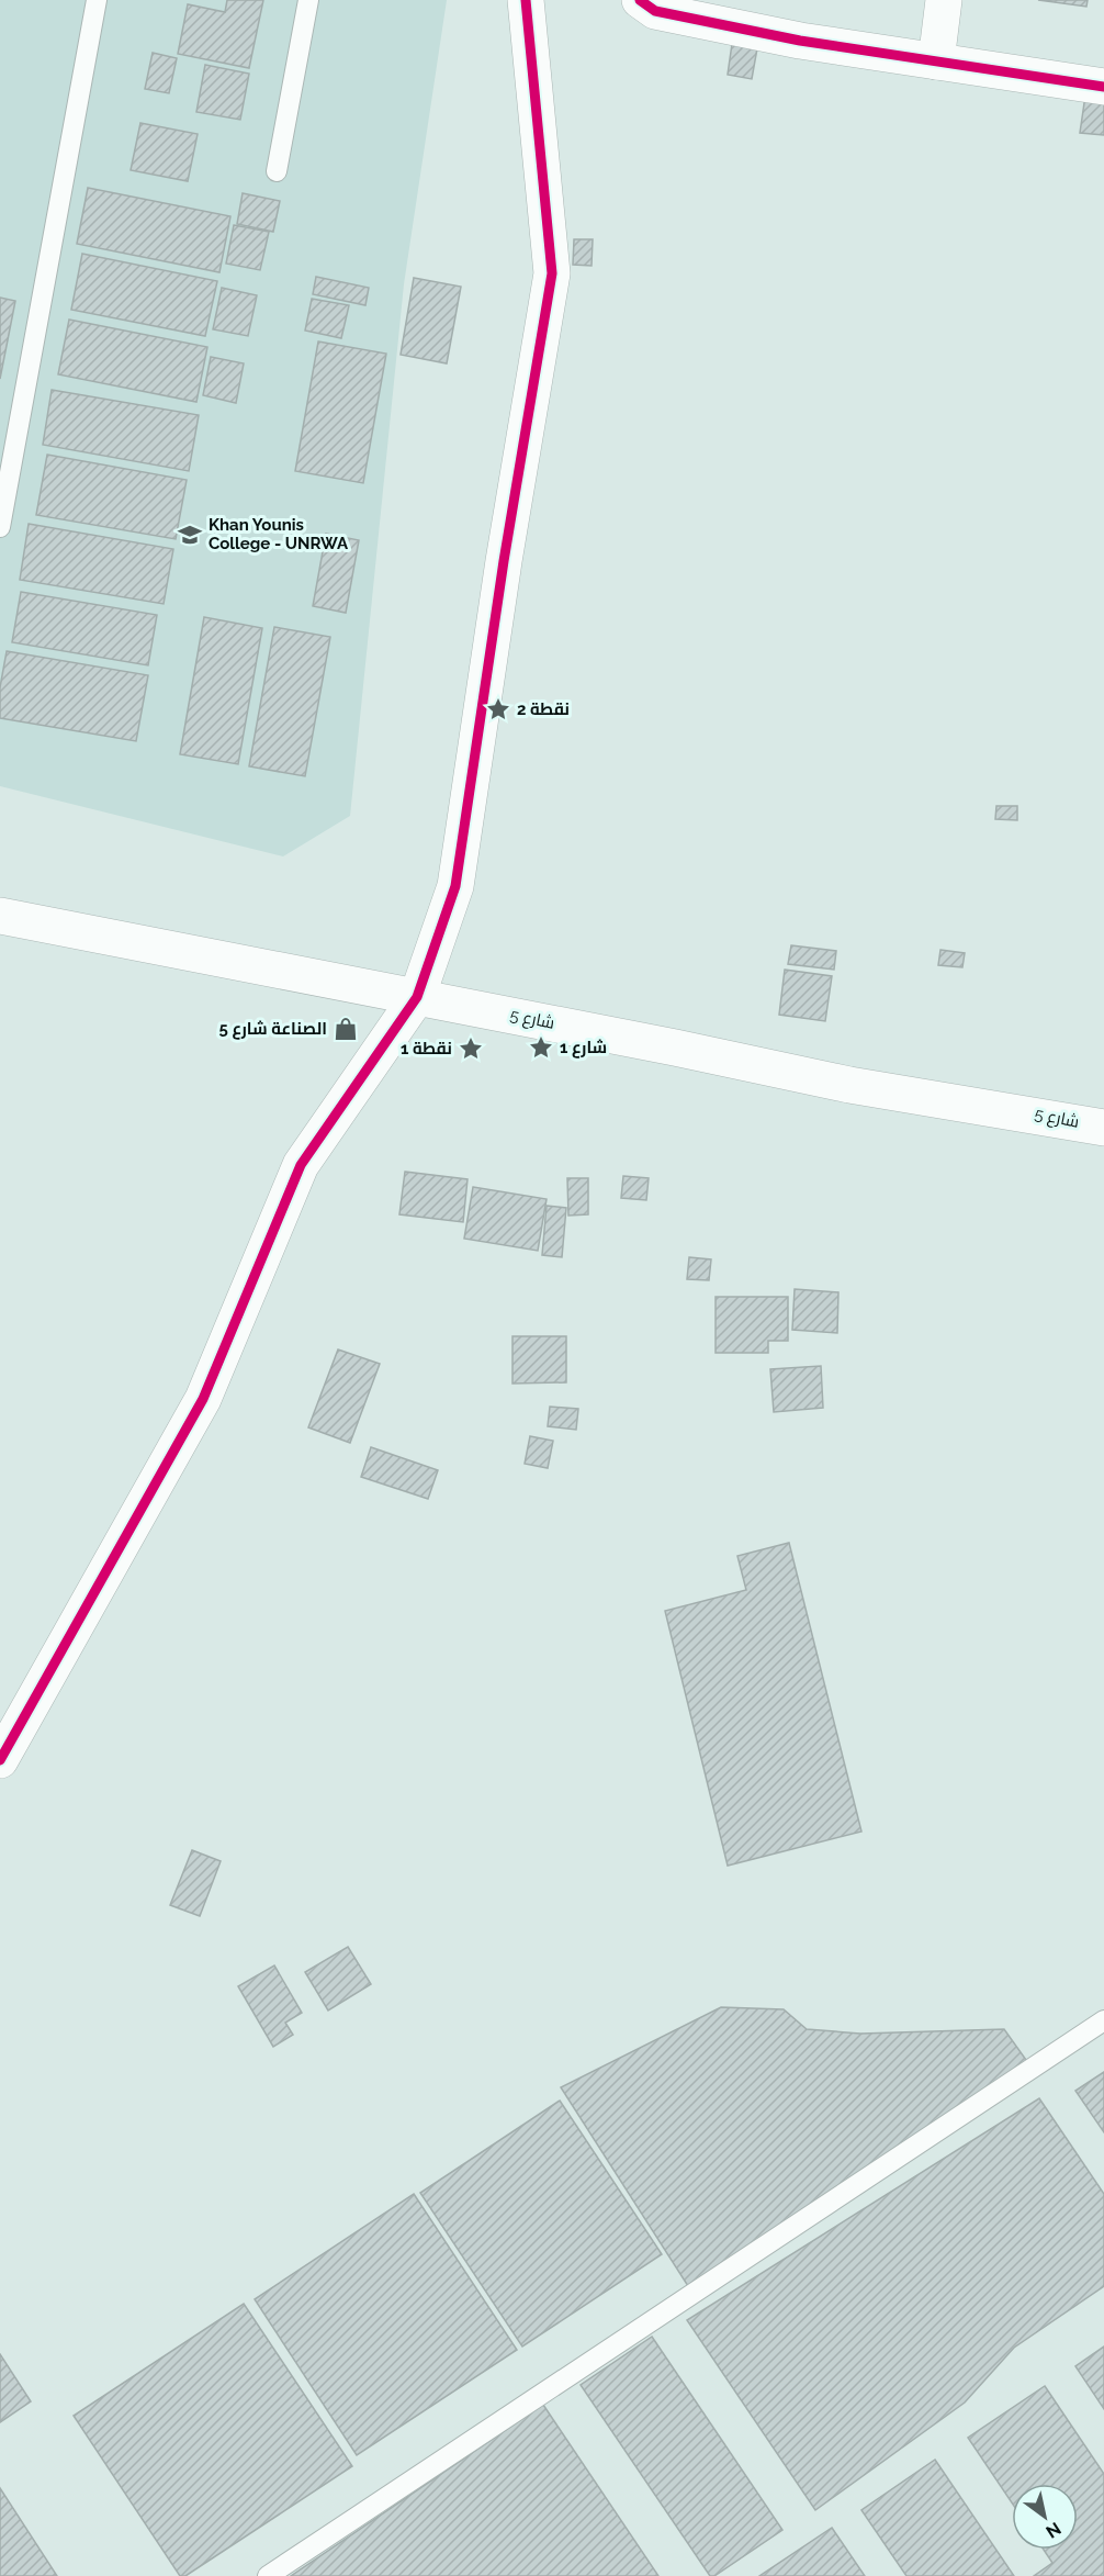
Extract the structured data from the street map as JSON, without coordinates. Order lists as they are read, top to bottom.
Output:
{
  "streets": {
    "street": ["شارع 5"]
  },
  "places": {
    "school or university": ["Khan Younis College - UNRWA"],
    "place": ["نقطة 2", "شارع 1", "نقطة 1"],
    "shop": ["الصناعة شارع 5"]
  },
  "north": "bottom right"
}
